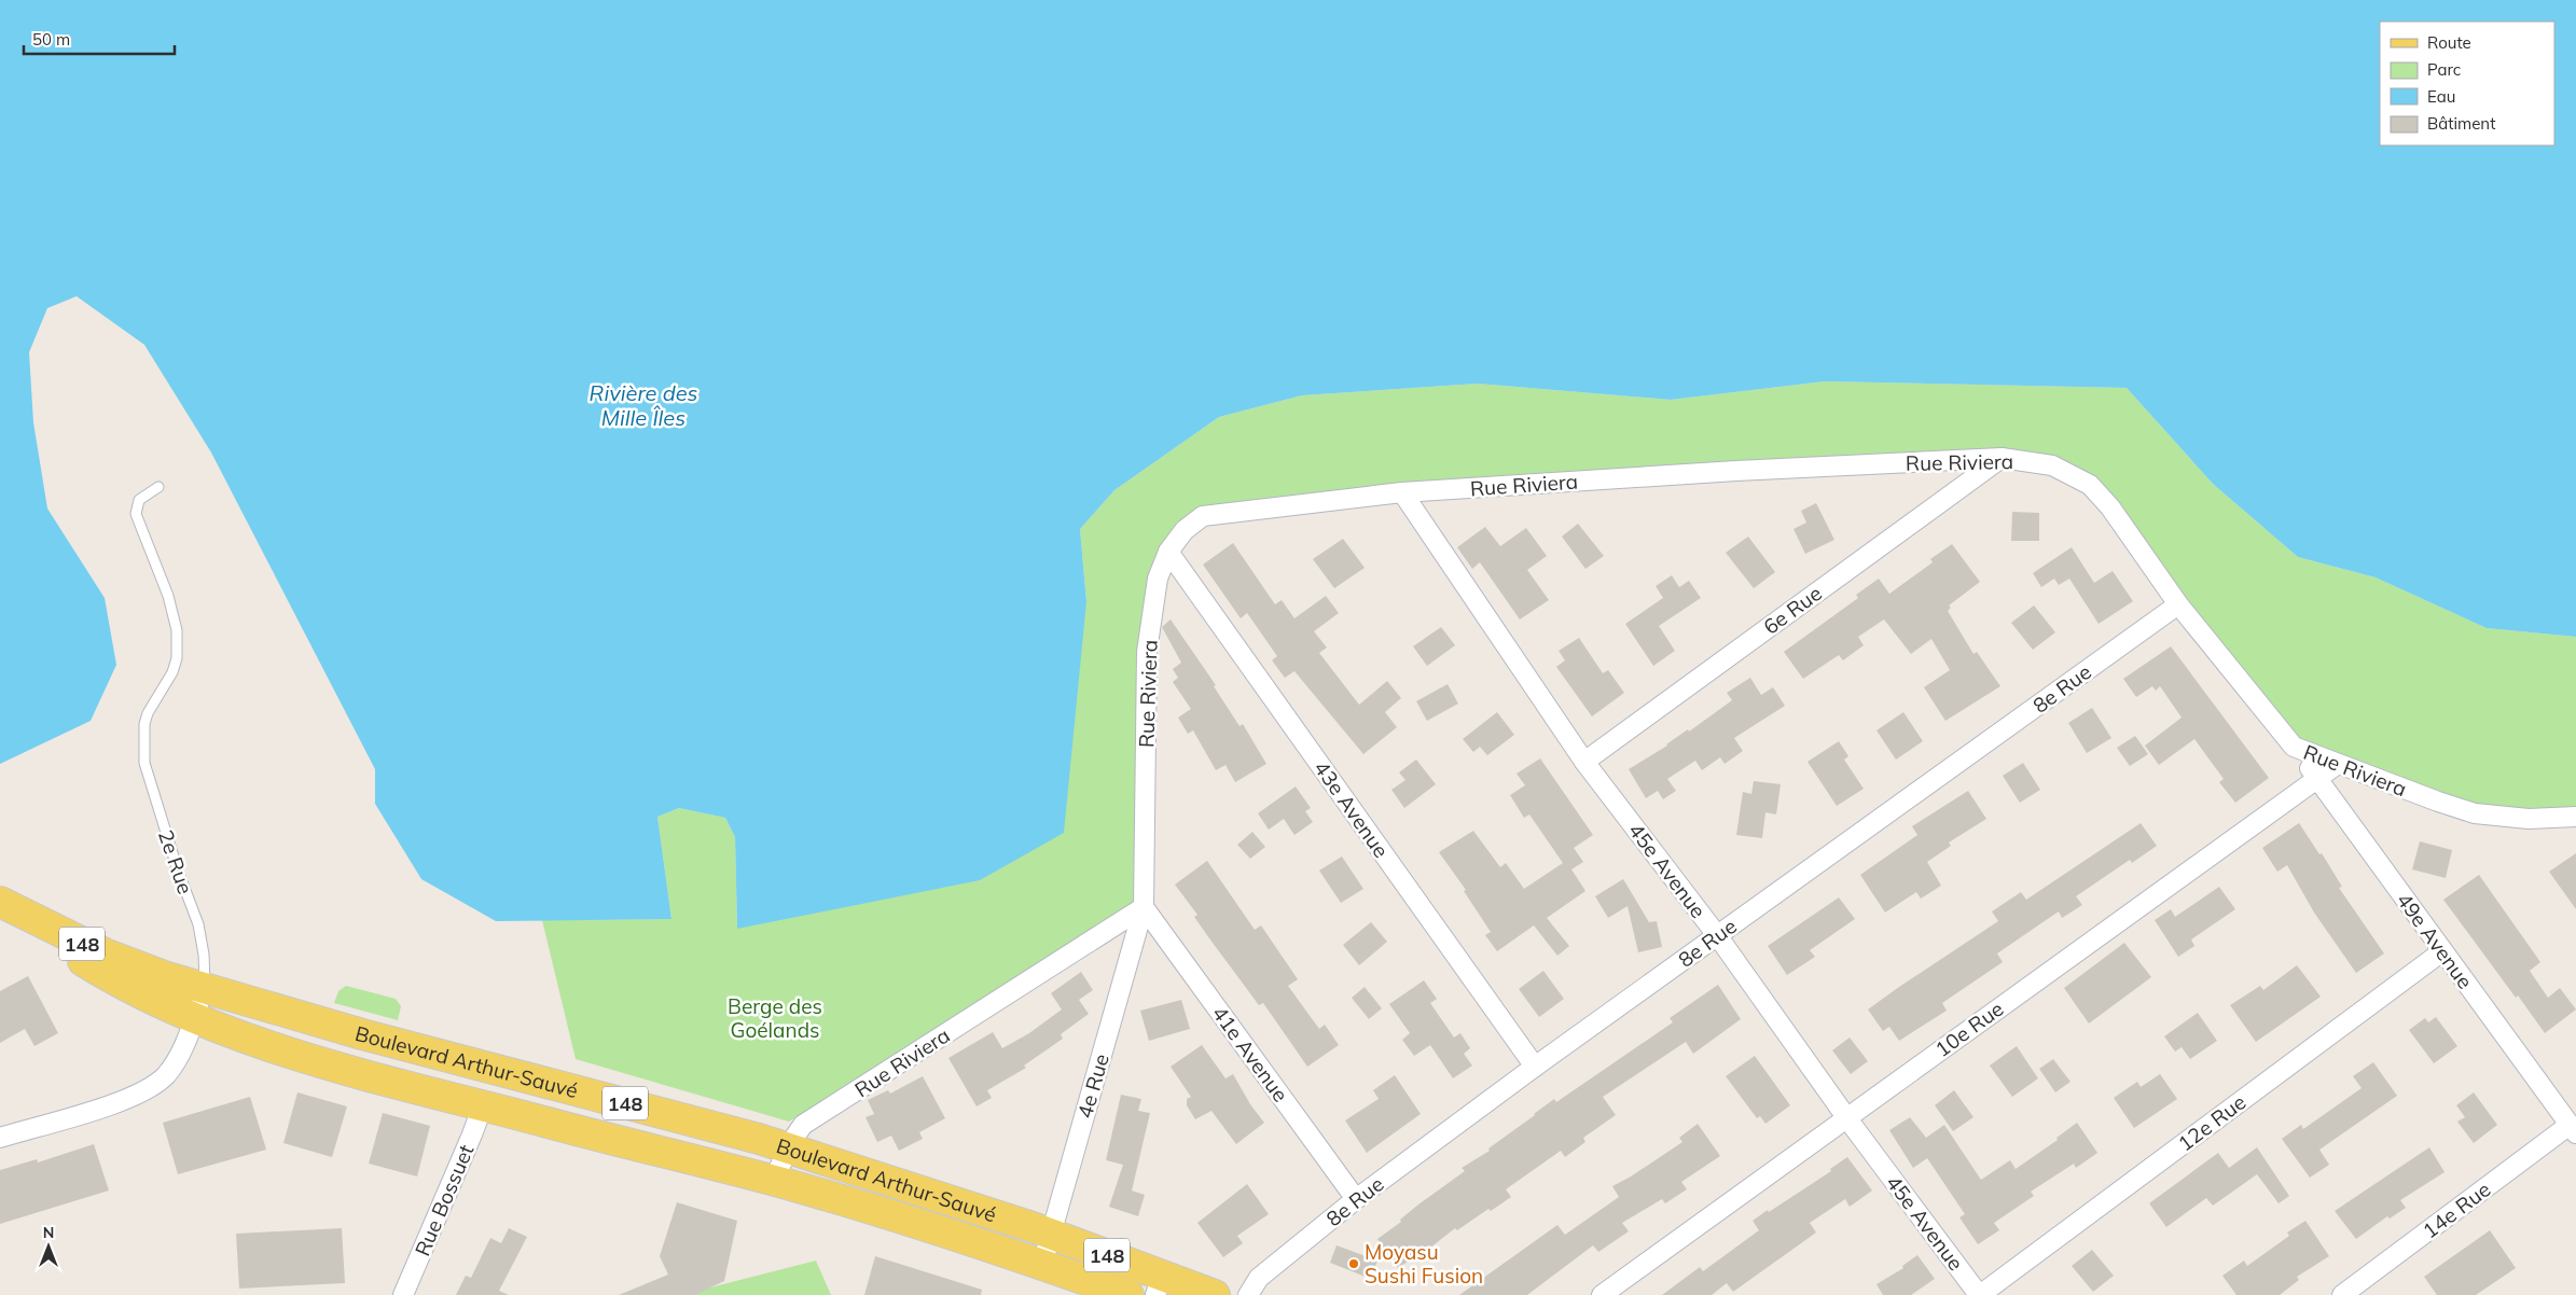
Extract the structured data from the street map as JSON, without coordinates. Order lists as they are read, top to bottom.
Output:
{
  "streets": {
    "main road": ["148", "Boulevard Arthur-Sauvé"],
    "street": [
      "Rue Riviera",
      "6e Rue",
      "8e Rue",
      "43e Avenue",
      "2e Rue",
      "45e Avenue",
      "49e Avenue",
      "10e Rue",
      "41e Avenue",
      "4e Rue",
      "12e Rue",
      "Rue Bossuet",
      "14e Rue"
    ]
  },
  "crossings": [
    ["Rue Riviera", "6e Rue"],
    ["Rue Riviera", "8e Rue"],
    ["Rue Riviera", "43e Avenue"],
    ["Rue Riviera", "45e Avenue"],
    ["Rue Riviera", "49e Avenue"],
    ["Rue Riviera", "10e Rue"],
    ["Rue Riviera", "41e Avenue"],
    ["Rue Riviera", "Boulevard Arthur-Sauvé"],
    ["Rue Riviera", "4e Rue"],
    ["6e Rue", "45e Avenue"],
    ["8e Rue", "43e Avenue"],
    ["8e Rue", "45e Avenue"],
    ["8e Rue", "41e Avenue"],
    ["2e Rue", "Boulevard Arthur-Sauvé"],
    ["45e Avenue", "10e Rue"],
    ["45e Avenue", "12e Rue"],
    ["49e Avenue", "10e Rue"],
    ["49e Avenue", "12e Rue"],
    ["49e Avenue", "14e Rue"],
    ["41e Avenue", "4e Rue"],
    ["Boulevard Arthur-Sauvé", "4e Rue"],
    ["Boulevard Arthur-Sauvé", "Rue Bossuet"]
  ],
  "water": ["Rivière des Mille Îles"],
  "parks": ["Berge des Goélands"],
  "places": ["Moyasu Sushi Fusion"],
  "legend": [
    "Route",
    "Parc",
    "Eau",
    "Bâtiment"
  ],
  "scale_bar": "50 m",
  "north": "top"
}
